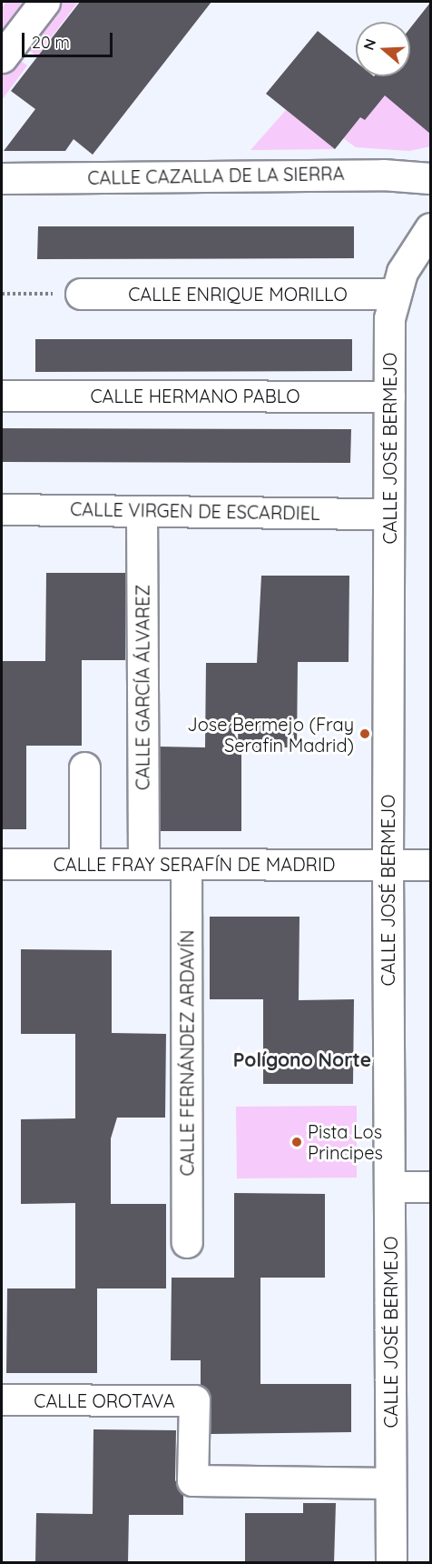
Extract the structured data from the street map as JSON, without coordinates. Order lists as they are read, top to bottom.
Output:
{
  "streets": {
    "street": [
      "CALLE CAZALLA DE LA SIERRA",
      "CALLE ENRIQUE MORILLO",
      "CALLE HERMANO PABLO",
      "CALLE JOSÉ BERMEJO",
      "CALLE VIRGEN DE ESCARDIEL",
      "CALLE GARCÍA ÁLVAREZ",
      "CALLE FRAY SERAFÍN DE MADRID",
      "CALLE FERNÁNDEZ ARDAVÍN",
      "CALLE OROTAVA"
    ]
  },
  "crossings": [
    ["CALLE ENRIQUE MORILLO", "CALLE JOSÉ BERMEJO"],
    ["CALLE HERMANO PABLO", "CALLE JOSÉ BERMEJO"],
    ["CALLE JOSÉ BERMEJO", "CALLE VIRGEN DE ESCARDIEL"],
    ["CALLE JOSÉ BERMEJO", "CALLE FRAY SERAFÍN DE MADRID"],
    ["CALLE JOSÉ BERMEJO", "CALLE OROTAVA"],
    ["CALLE VIRGEN DE ESCARDIEL", "CALLE GARCÍA ÁLVAREZ"],
    ["CALLE GARCÍA ÁLVAREZ", "CALLE FRAY SERAFÍN DE MADRID"],
    ["CALLE FRAY SERAFÍN DE MADRID", "CALLE FERNÁNDEZ ARDAVÍN"]
  ],
  "districts": ["Polígono Norte"],
  "places": ["Jose Bermejo (Fray Serafin Madrid)", "Pista Los Principes"],
  "scale_bar": "20 m",
  "north": "left"
}
